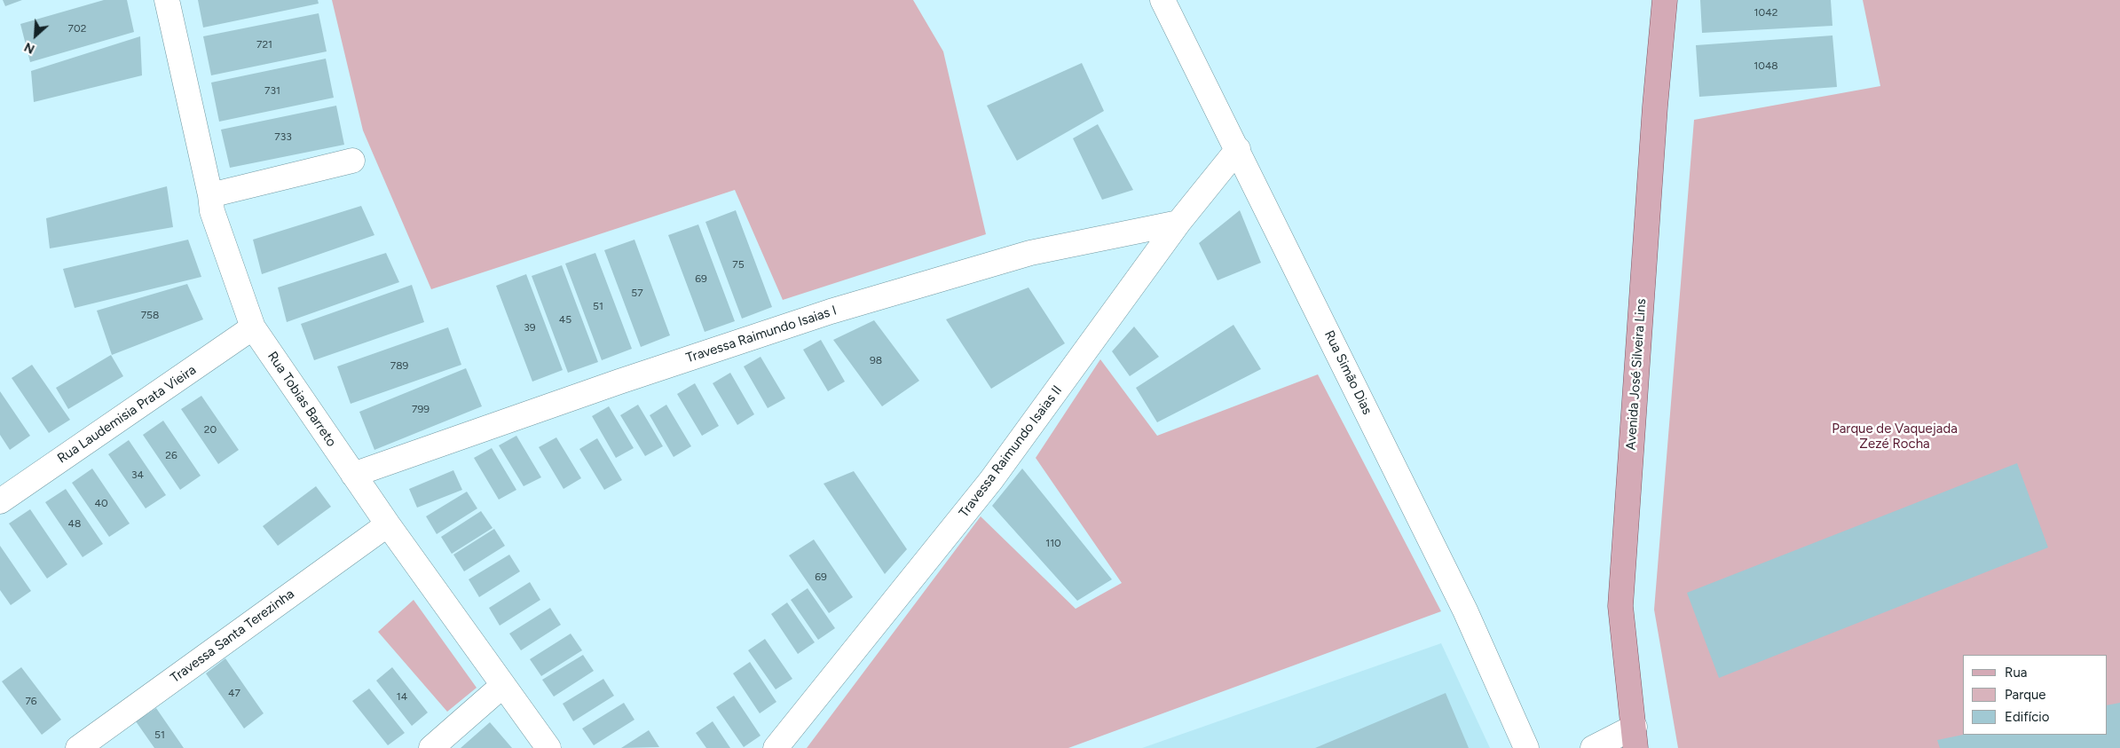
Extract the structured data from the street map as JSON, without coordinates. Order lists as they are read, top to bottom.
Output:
{
  "streets": {
    "main road": ["Avenida José Silveira Lins"],
    "street": [
      "Travessa Raimundo Isaias I",
      "Rua Simão Dias",
      "Rua Tobias Barreto",
      "Rua Laudemisia Prata Vieira",
      "Travessa Raimundo Isaias II",
      "Travessa Santa Terezinha"
    ]
  },
  "crossings": [
    ["Travessa Raimundo Isaias I", "Rua Tobias Barreto"],
    ["Travessa Raimundo Isaias I", "Travessa Raimundo Isaias II"],
    ["Rua Simão Dias", "Travessa Raimundo Isaias II"],
    ["Rua Tobias Barreto", "Rua Laudemisia Prata Vieira"],
    ["Rua Tobias Barreto", "Travessa Santa Terezinha"]
  ],
  "parks": ["Parque de Vaquejada Zezé Rocha"],
  "house_numbers": [
    "1042",
    "702",
    "721",
    "1048",
    "731",
    "733",
    "75",
    "69",
    "57",
    "51",
    "758",
    "45",
    "39",
    "98",
    "789",
    "799",
    "20",
    "26",
    "34",
    "40",
    "48",
    "110",
    "69",
    "47",
    "14",
    "76",
    "51"
  ],
  "legend": ["Rua", "Parque", "Edifício"],
  "north": "bottom left"
}
